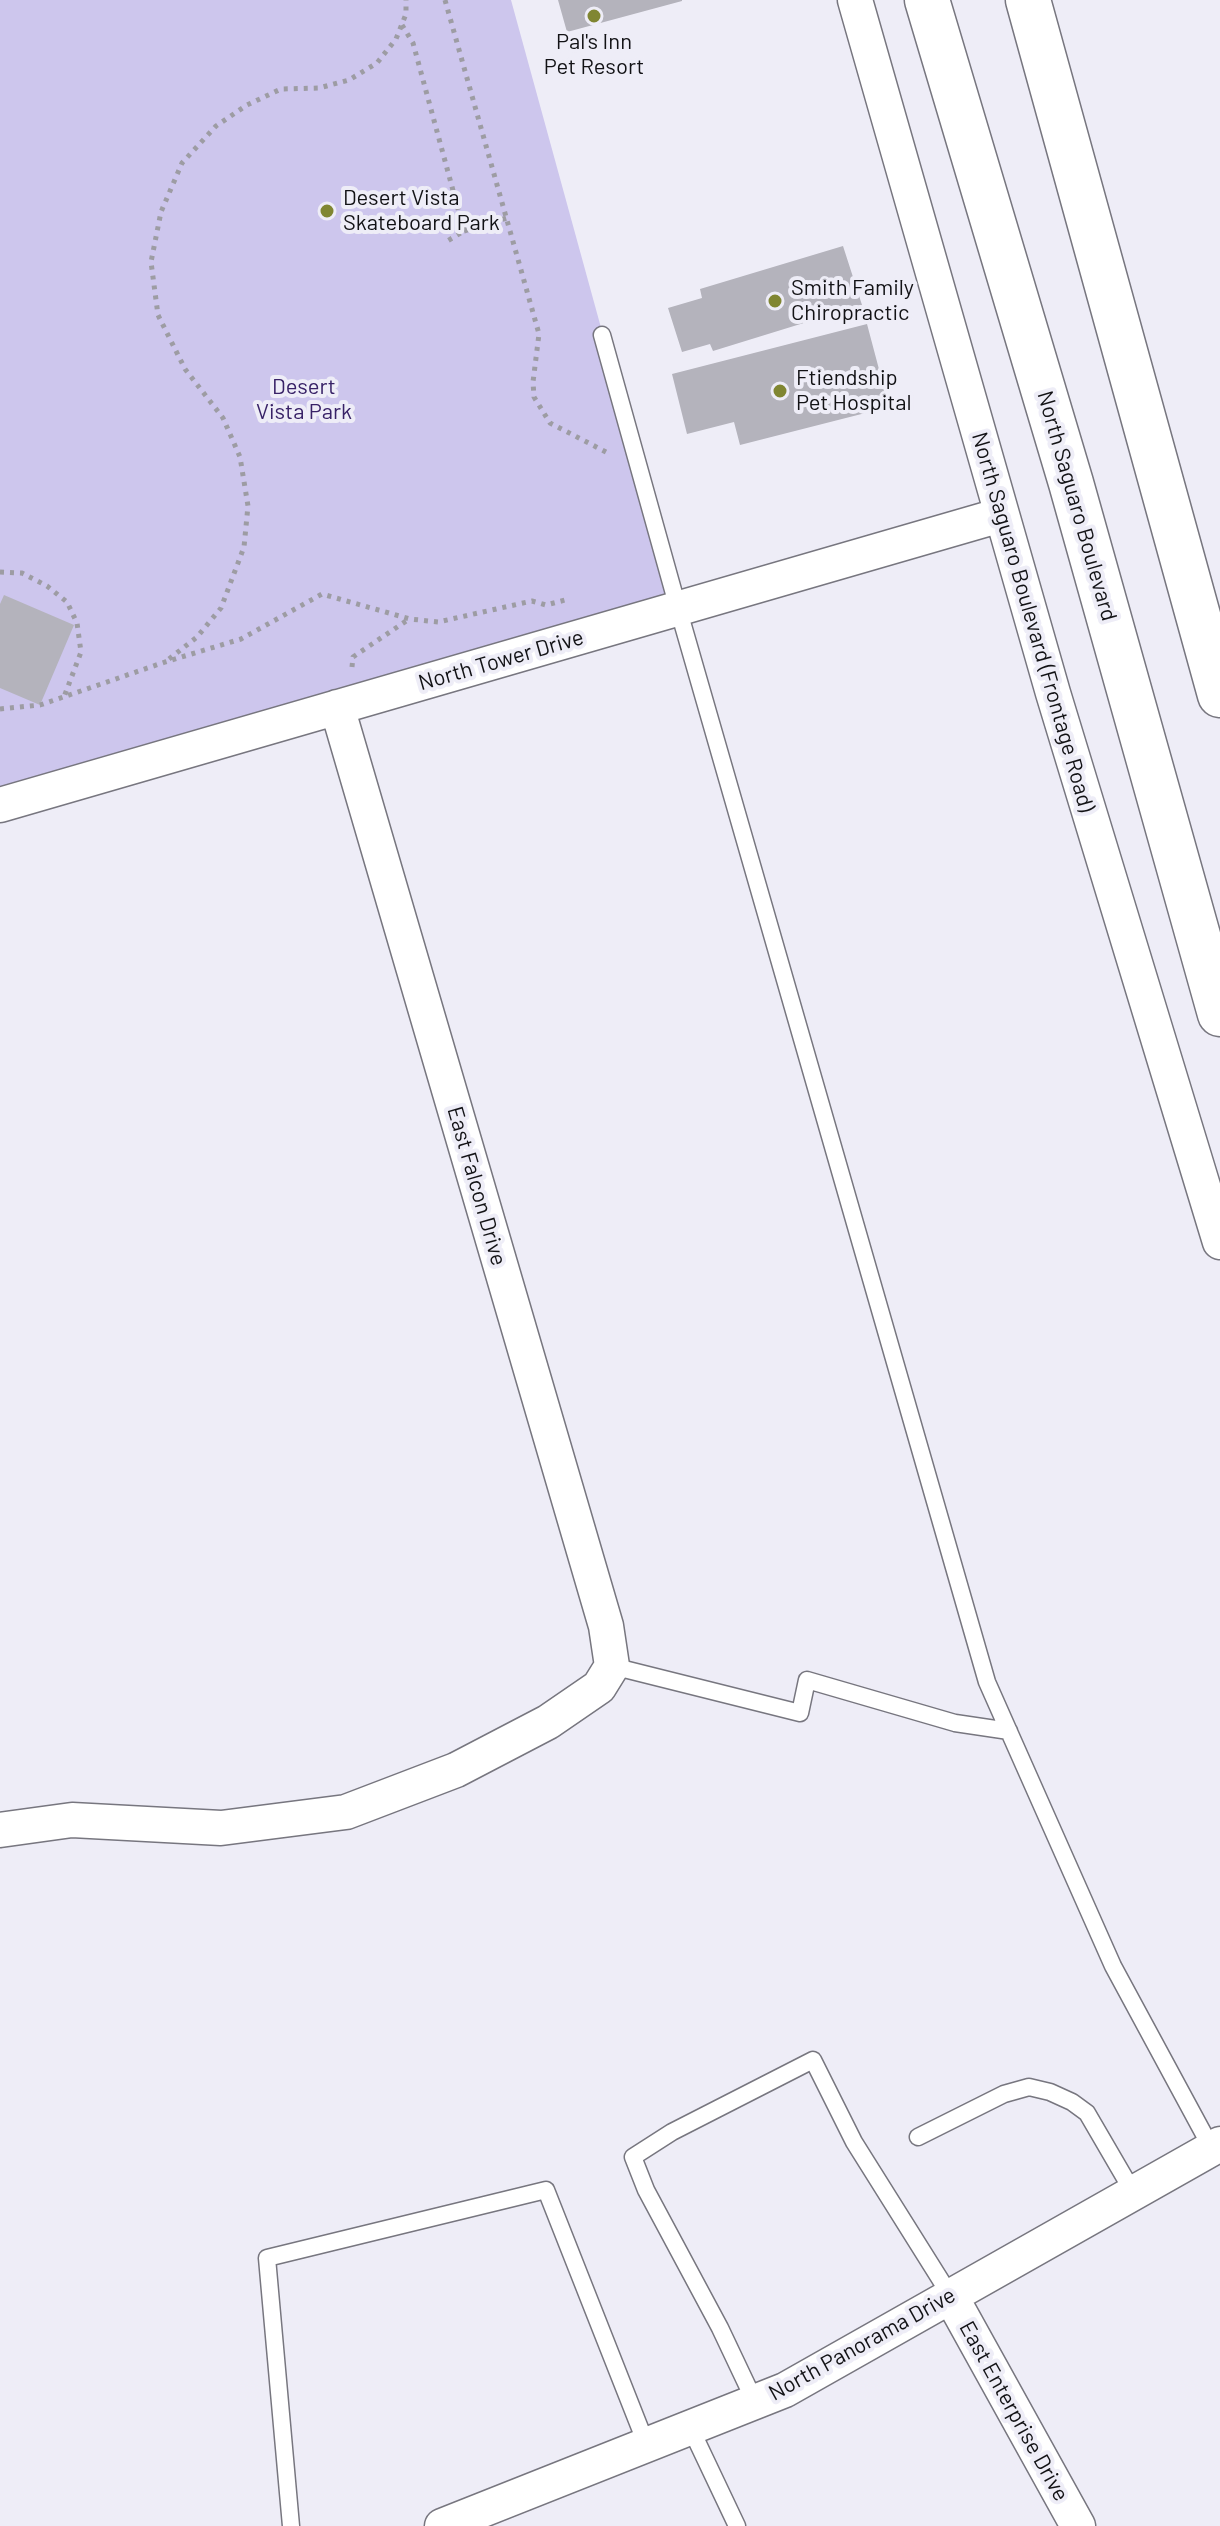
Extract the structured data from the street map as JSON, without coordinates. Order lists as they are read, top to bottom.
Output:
{
  "streets": {
    "main road": ["North Saguaro Boulevard"],
    "street": [
      "North Saguaro Boulevard (Frontage Road)",
      "North Tower Drive",
      "East Falcon Drive",
      "North Panorama Drive",
      "East Enterprise Drive"
    ]
  },
  "crossings": [
    ["North Saguaro Boulevard (Frontage Road)", "North Tower Drive"],
    ["North Tower Drive", "East Falcon Drive"],
    ["North Panorama Drive", "East Enterprise Drive"]
  ],
  "parks": ["Desert Vista Park"],
  "places": [
    "Pal's Inn Pet Resort",
    "Desert Vista Skateboard Park",
    "Smith Family Chiropractic",
    "Ftiendship Pet Hospital"
  ]
}
